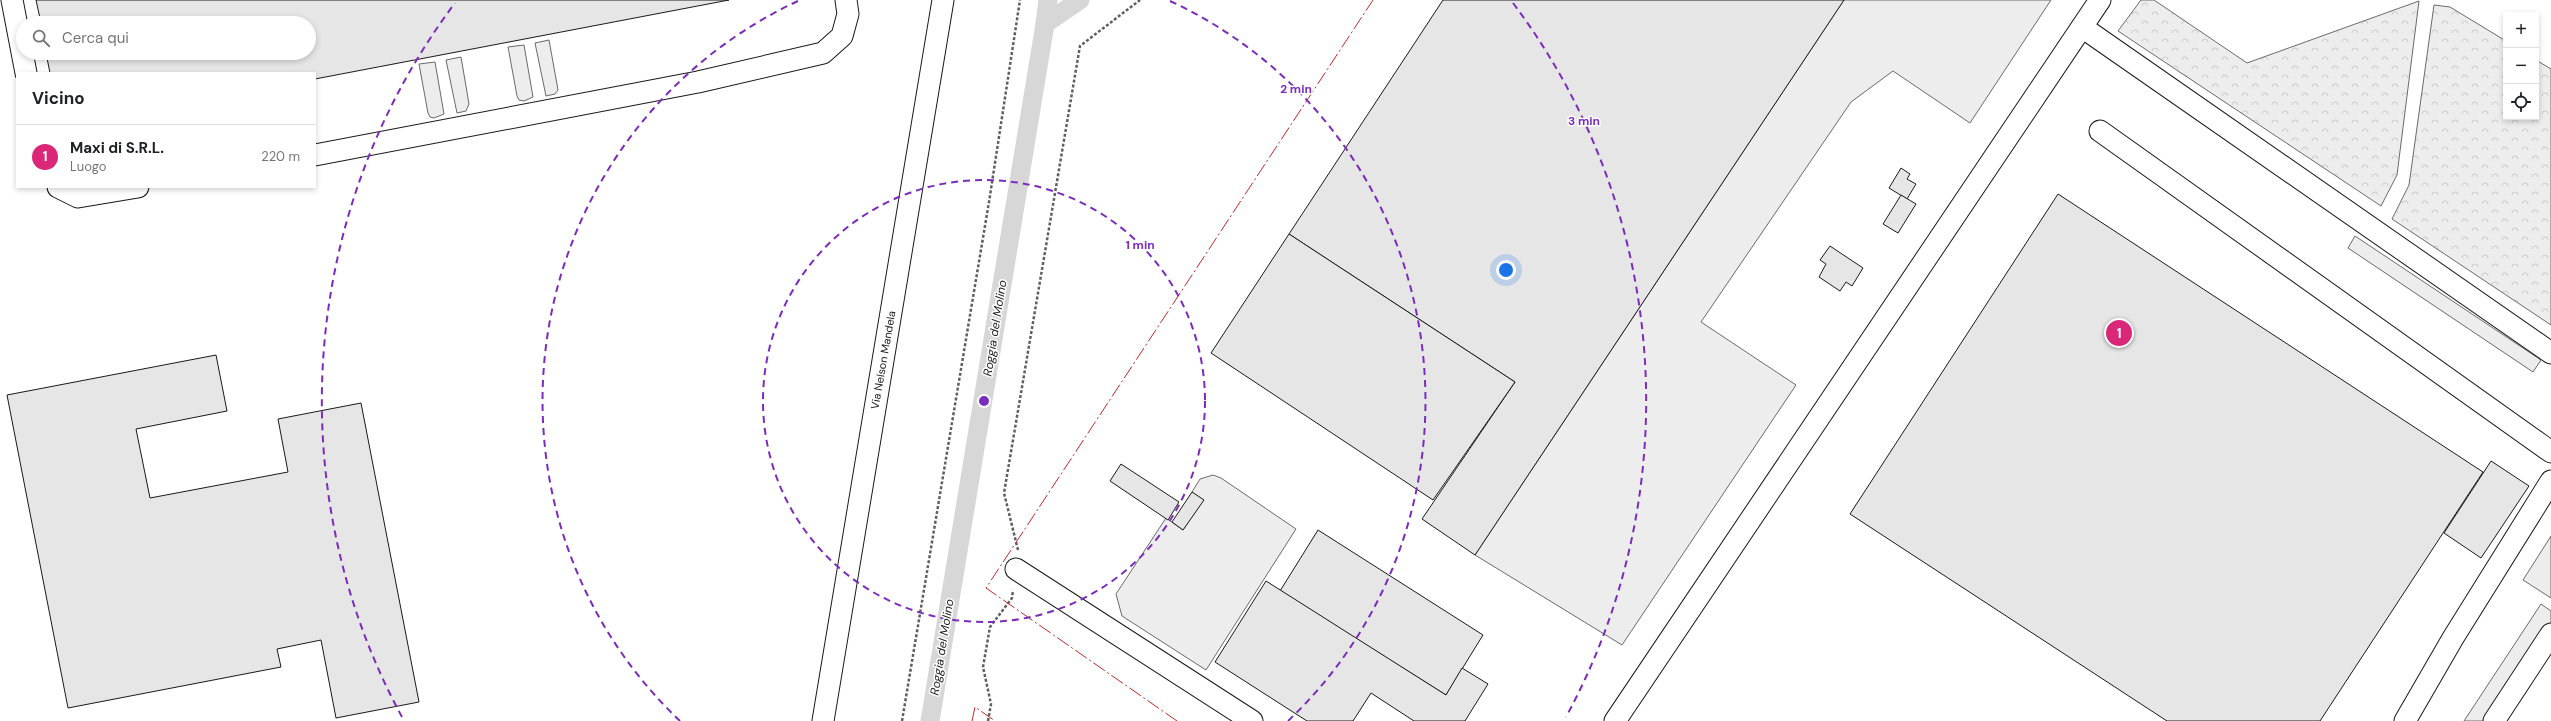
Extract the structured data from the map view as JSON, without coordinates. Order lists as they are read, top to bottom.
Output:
{
  "streets": {
    "street": ["Via Nelson Mandela"]
  },
  "water": ["Roggia del Molino"],
  "page": {
    "map_buttons": ["+", "−"],
    "search": "Cerca qui",
    "heading": "Vicino",
    "list": [
      {
        "mark": "1",
        "name": "Maxi di S.R.L.",
        "note": "Luogo",
        "value": "220 m"
      }
    ],
    "pins": "1"
  },
  "rings": ["2 min", "3 min", "1 min"]
}
